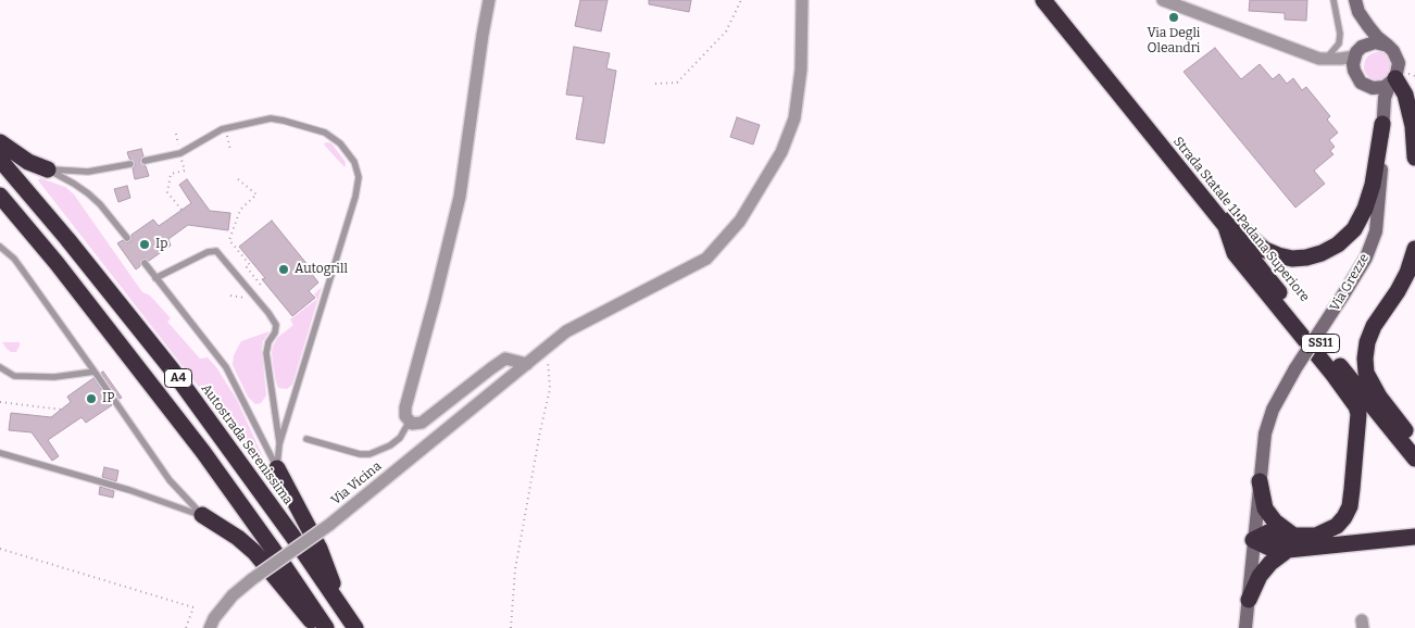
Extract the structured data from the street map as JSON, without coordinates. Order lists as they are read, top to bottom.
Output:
{
  "streets": {
    "highway": [
      "Strada Statale 11 Padana Superiore",
      "SS11",
      "A4",
      "Autostrada Serenissima"
    ],
    "street": ["Via Grezze", "Via Vicina"]
  },
  "places": [
    "Via Degli Oleandri",
    "Ip",
    "Autogrill",
    "IP"
  ]
}
